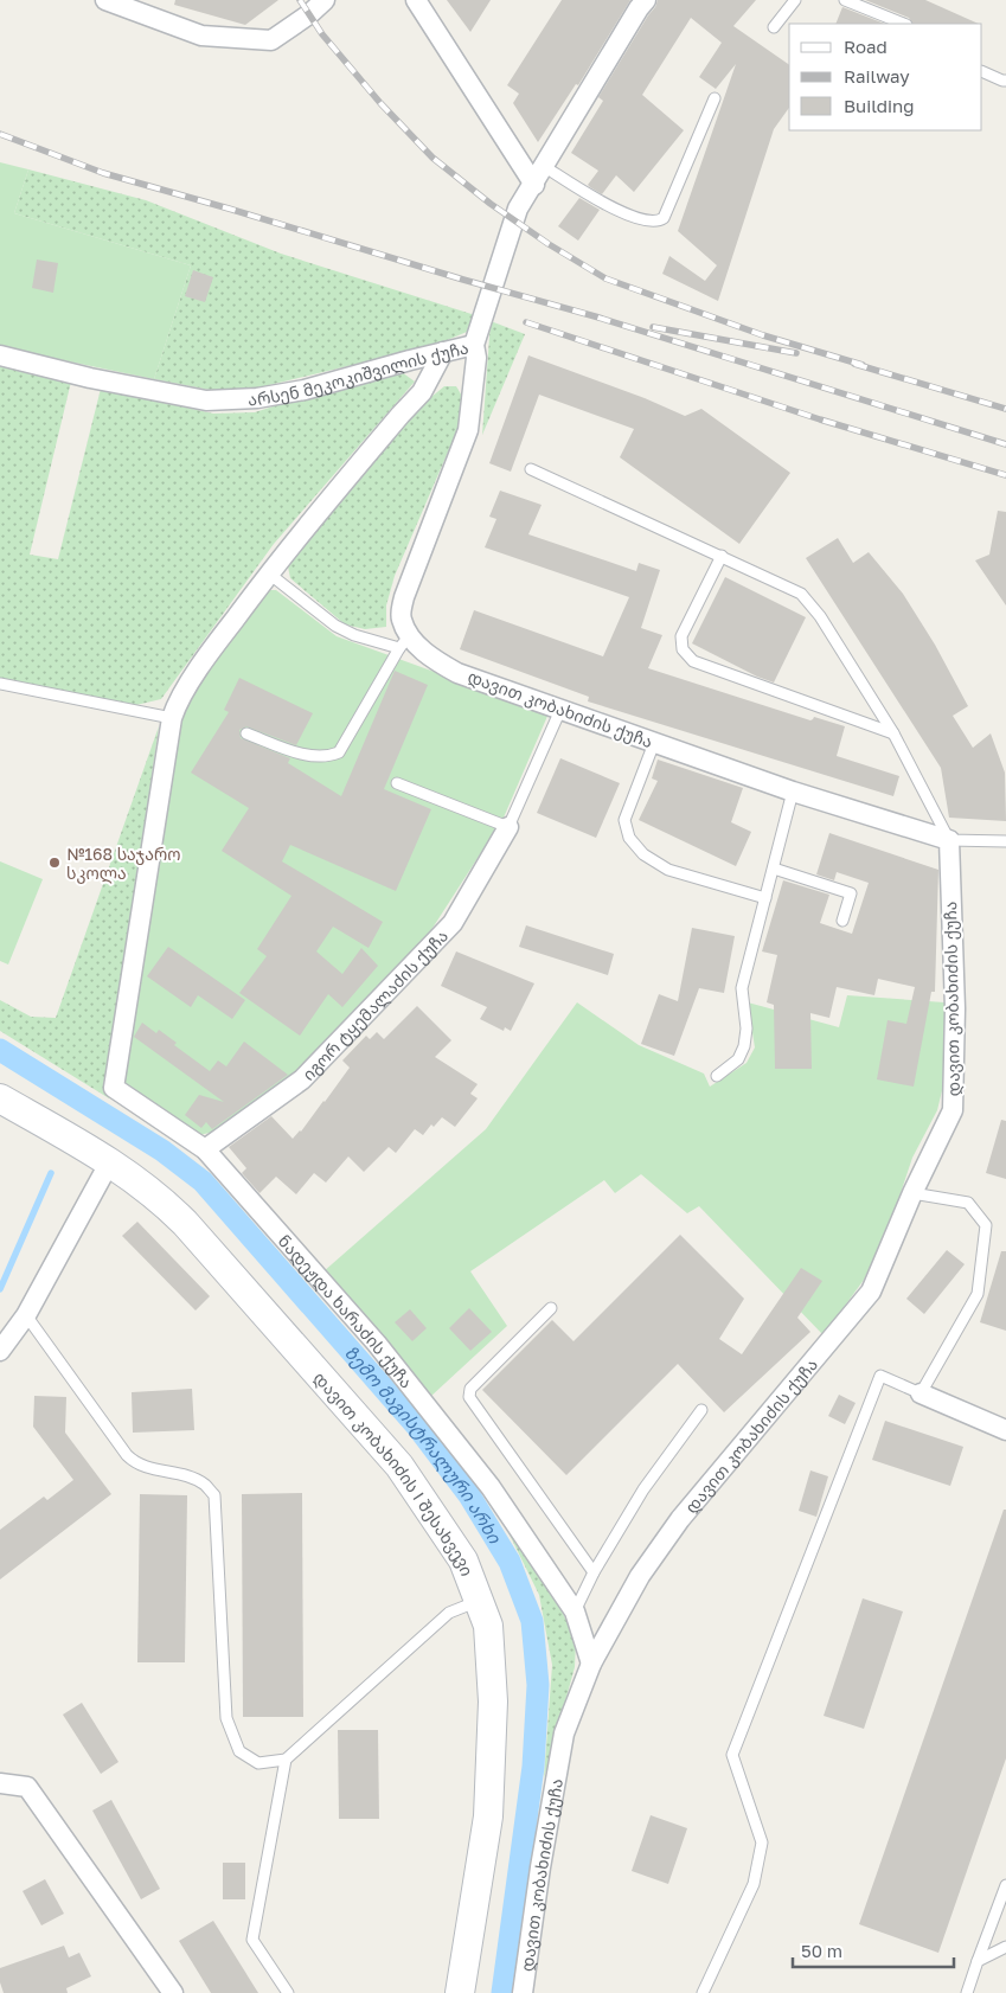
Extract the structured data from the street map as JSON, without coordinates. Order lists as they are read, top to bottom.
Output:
{
  "streets": {
    "street": [
      "არსენ მეკოკიშვილის ქუჩა",
      "დავით კობახიძის ქუჩა",
      "იგორ ტყემალაძის ქუჩა",
      "ნადეჟდა ხარაძის ქუჩა",
      "დავით კობახიძის I შესახვევი"
    ]
  },
  "crossings": [
    ["არსენ მეკოკიშვილის ქუჩა", "დავით კობახიძის ქუჩა"],
    ["დავით კობახიძის ქუჩა", "იგორ ტყემალაძის ქუჩა"],
    ["დავით კობახიძის ქუჩა", "ნადეჟდა ხარაძის ქუჩა"],
    ["იგორ ტყემალაძის ქუჩა", "ნადეჟდა ხარაძის ქუჩა"]
  ],
  "water": ["ზემო მაგისტრალური არხი"],
  "places": ["№168 საჯარო სკოლა"],
  "legend": ["Road", "Railway", "Building"],
  "scale_bar": "50 m"
}
